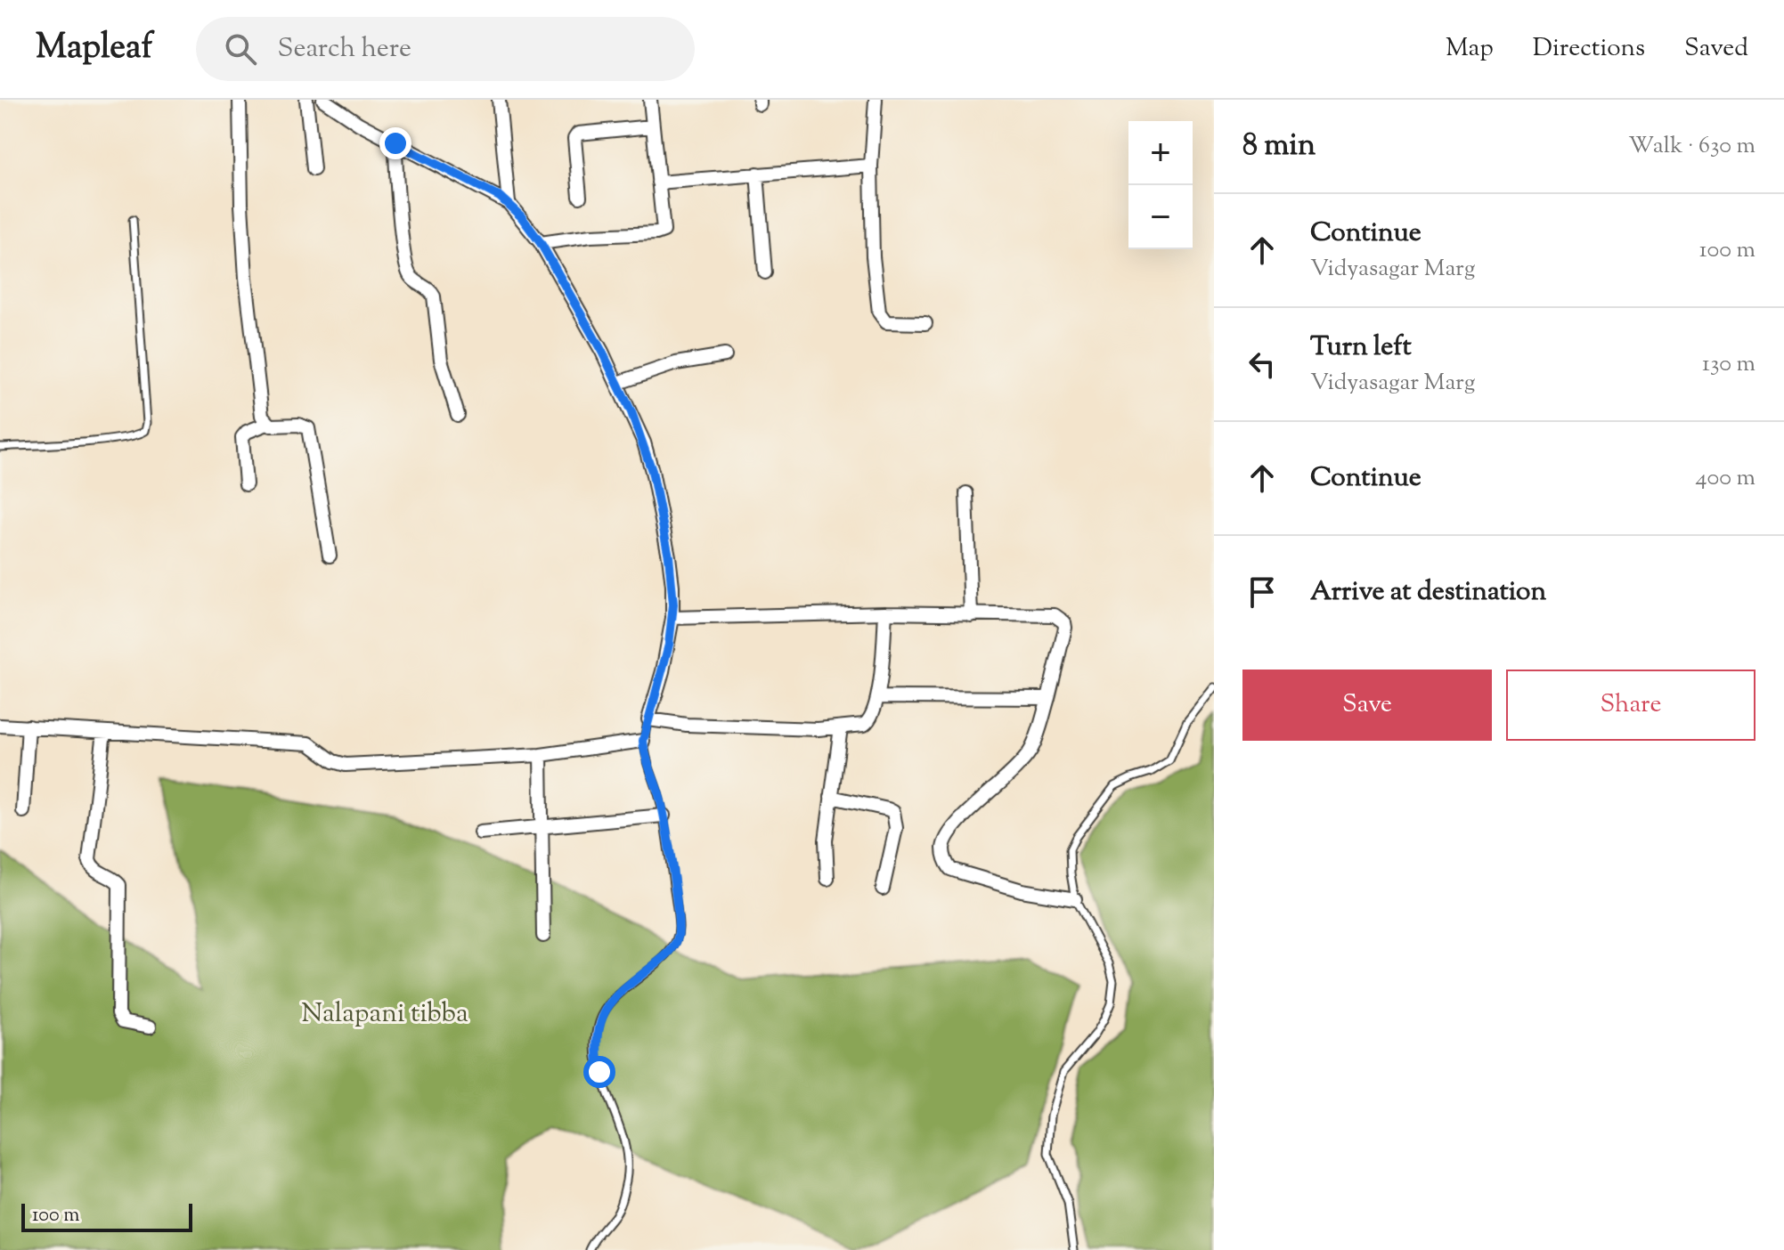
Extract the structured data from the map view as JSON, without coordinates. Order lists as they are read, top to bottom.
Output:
{
  "parks": ["Nalapani tibba"],
  "scale_bar": "100 m",
  "page": {
    "header": "Mapleaf",
    "search": "Search here",
    "nav": ["Map", "Directions", "Saved"],
    "heading": ["8 min", "Walk · 630 m"],
    "map_buttons": ["+", "−"],
    "list": [
      ["Continue", "Vidyasagar Marg", "100 m"],
      ["Turn left", "Vidyasagar Marg", "130 m"],
      ["Continue", "400 m"],
      "Arrive at destination"
    ],
    "buttons": ["Save", "Share"],
    "scale": "100 m"
  }
}
